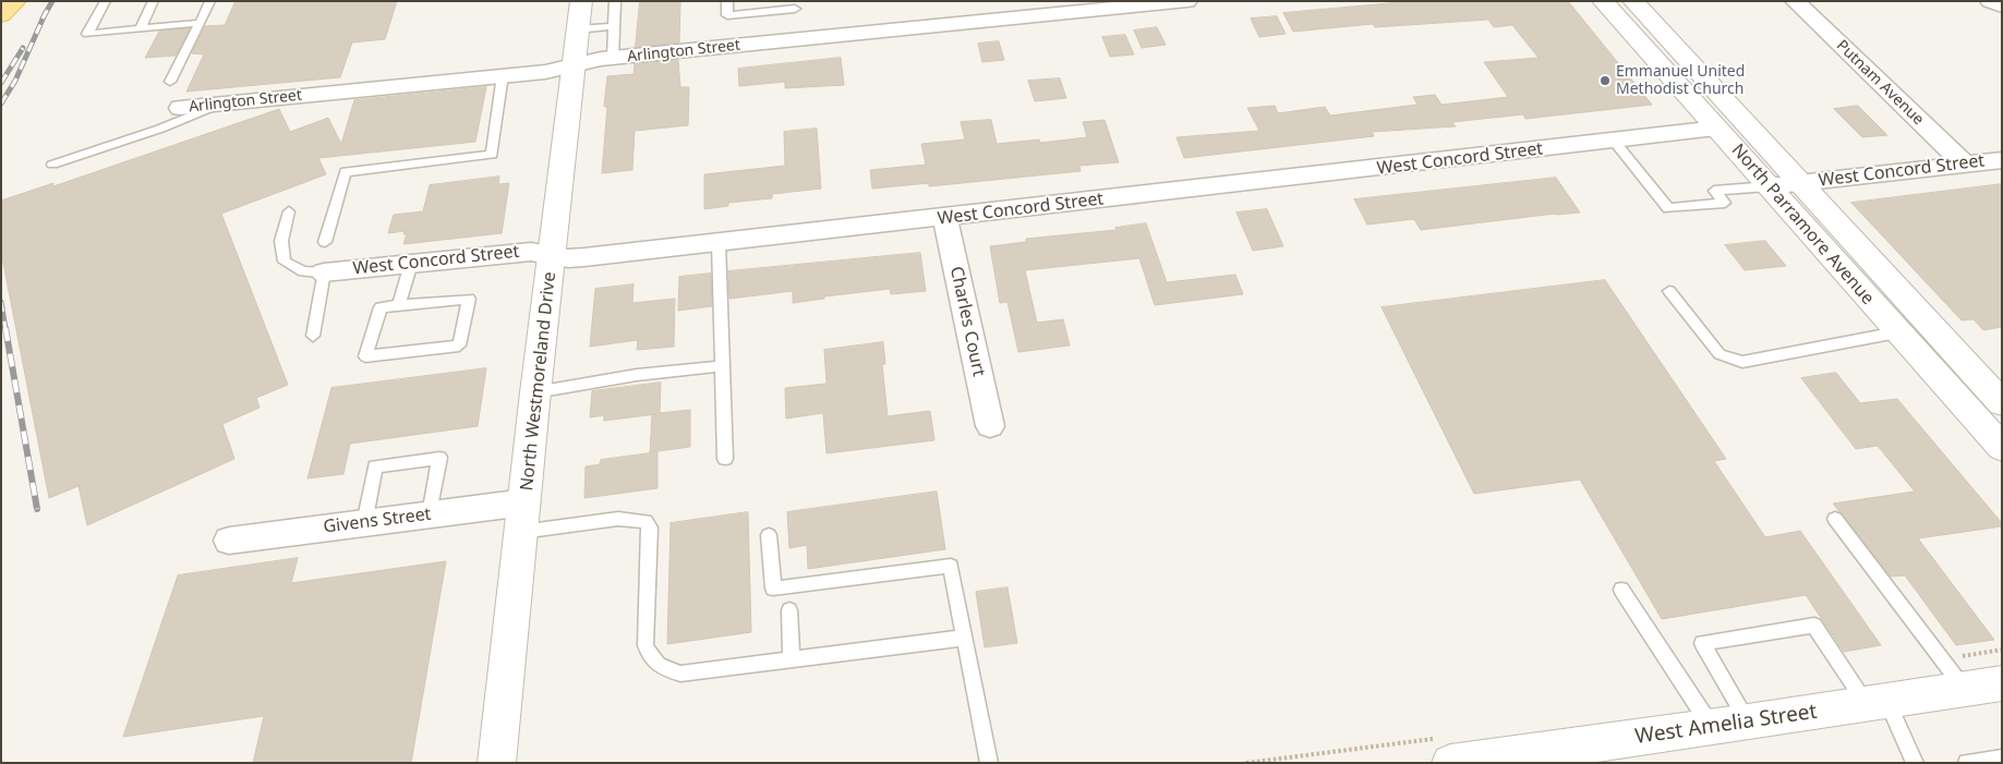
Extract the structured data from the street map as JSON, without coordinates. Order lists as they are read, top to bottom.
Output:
{
  "streets": {
    "street": [
      "Arlington Street",
      "Putnam Avenue",
      "West Concord Street",
      "North Parramore Avenue",
      "Charles Court",
      "North Westmoreland Drive",
      "Givens Street",
      "West Amelia Street"
    ]
  },
  "crossings": [
    ["Arlington Street", "North Westmoreland Drive"],
    ["Putnam Avenue", "West Concord Street"],
    ["West Concord Street", "North Parramore Avenue"],
    ["West Concord Street", "Charles Court"],
    ["West Concord Street", "North Westmoreland Drive"],
    ["North Westmoreland Drive", "Givens Street"]
  ],
  "places": ["Emmanuel United Methodist Church"]
}
